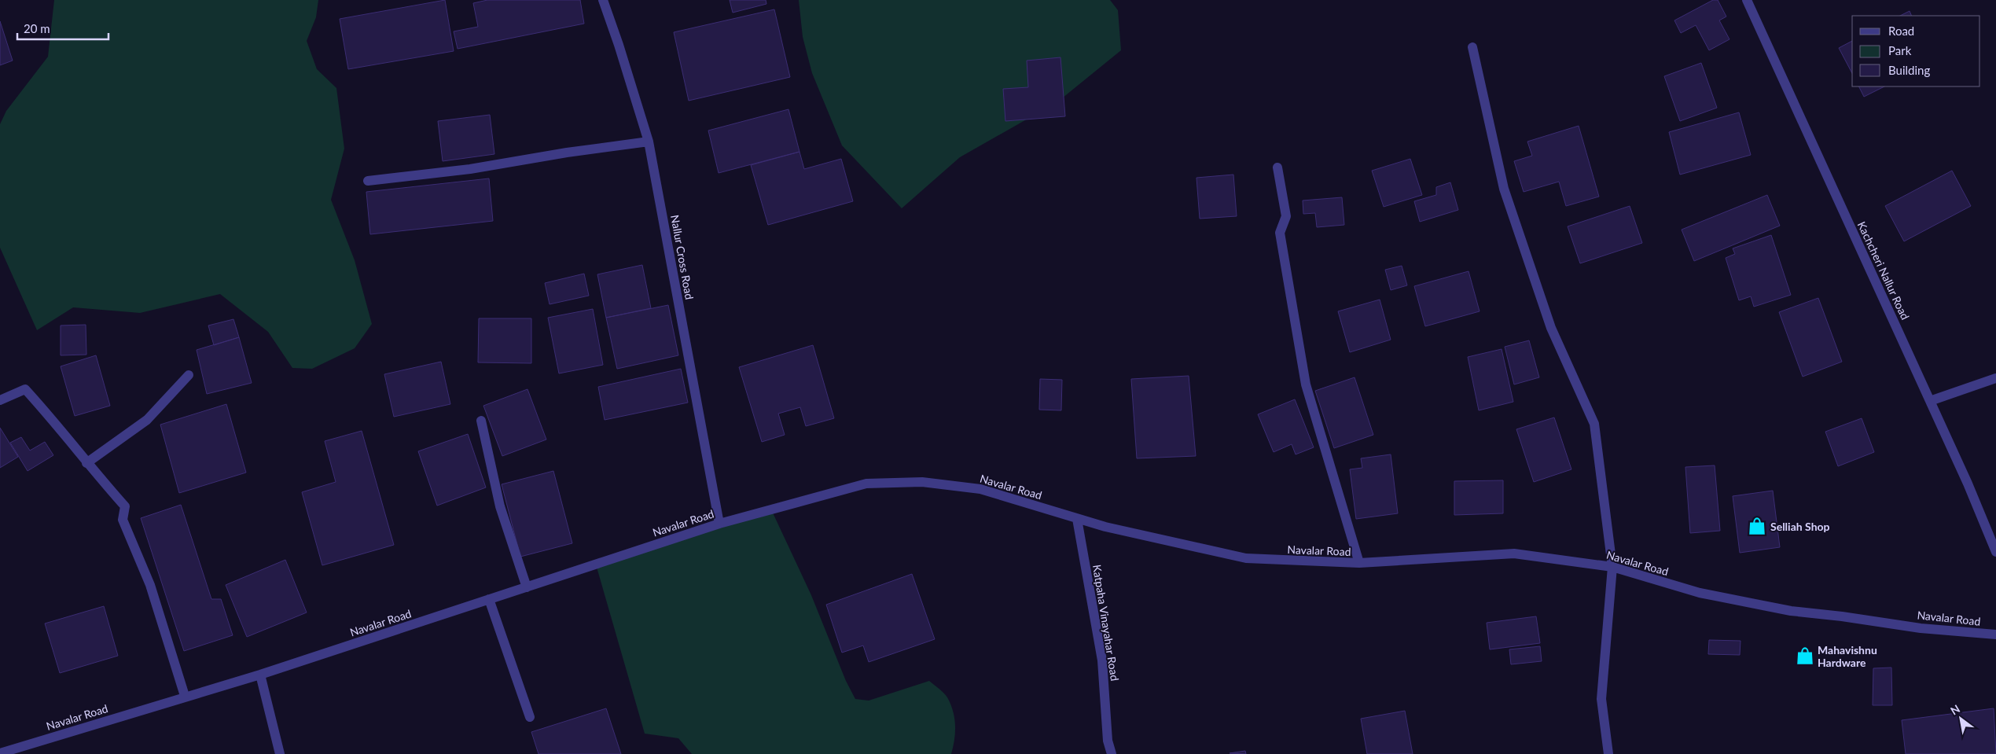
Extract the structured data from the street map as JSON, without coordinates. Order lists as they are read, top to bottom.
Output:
{
  "streets": {
    "street": [
      "Nallur Cross Road",
      "Kachcheri Nallur Road",
      "Navalar Road",
      "Katpaha Vinayahar Road"
    ]
  },
  "crossings": [
    ["Nallur Cross Road", "Navalar Road"],
    ["Navalar Road", "Katpaha Vinayahar Road"]
  ],
  "places": {
    "shop": ["Selliah Shop", "Mahavishnu Hardware"]
  },
  "legend": ["Road", "Park", "Building"],
  "scale_bar": "20 m",
  "north": "top left"
}
